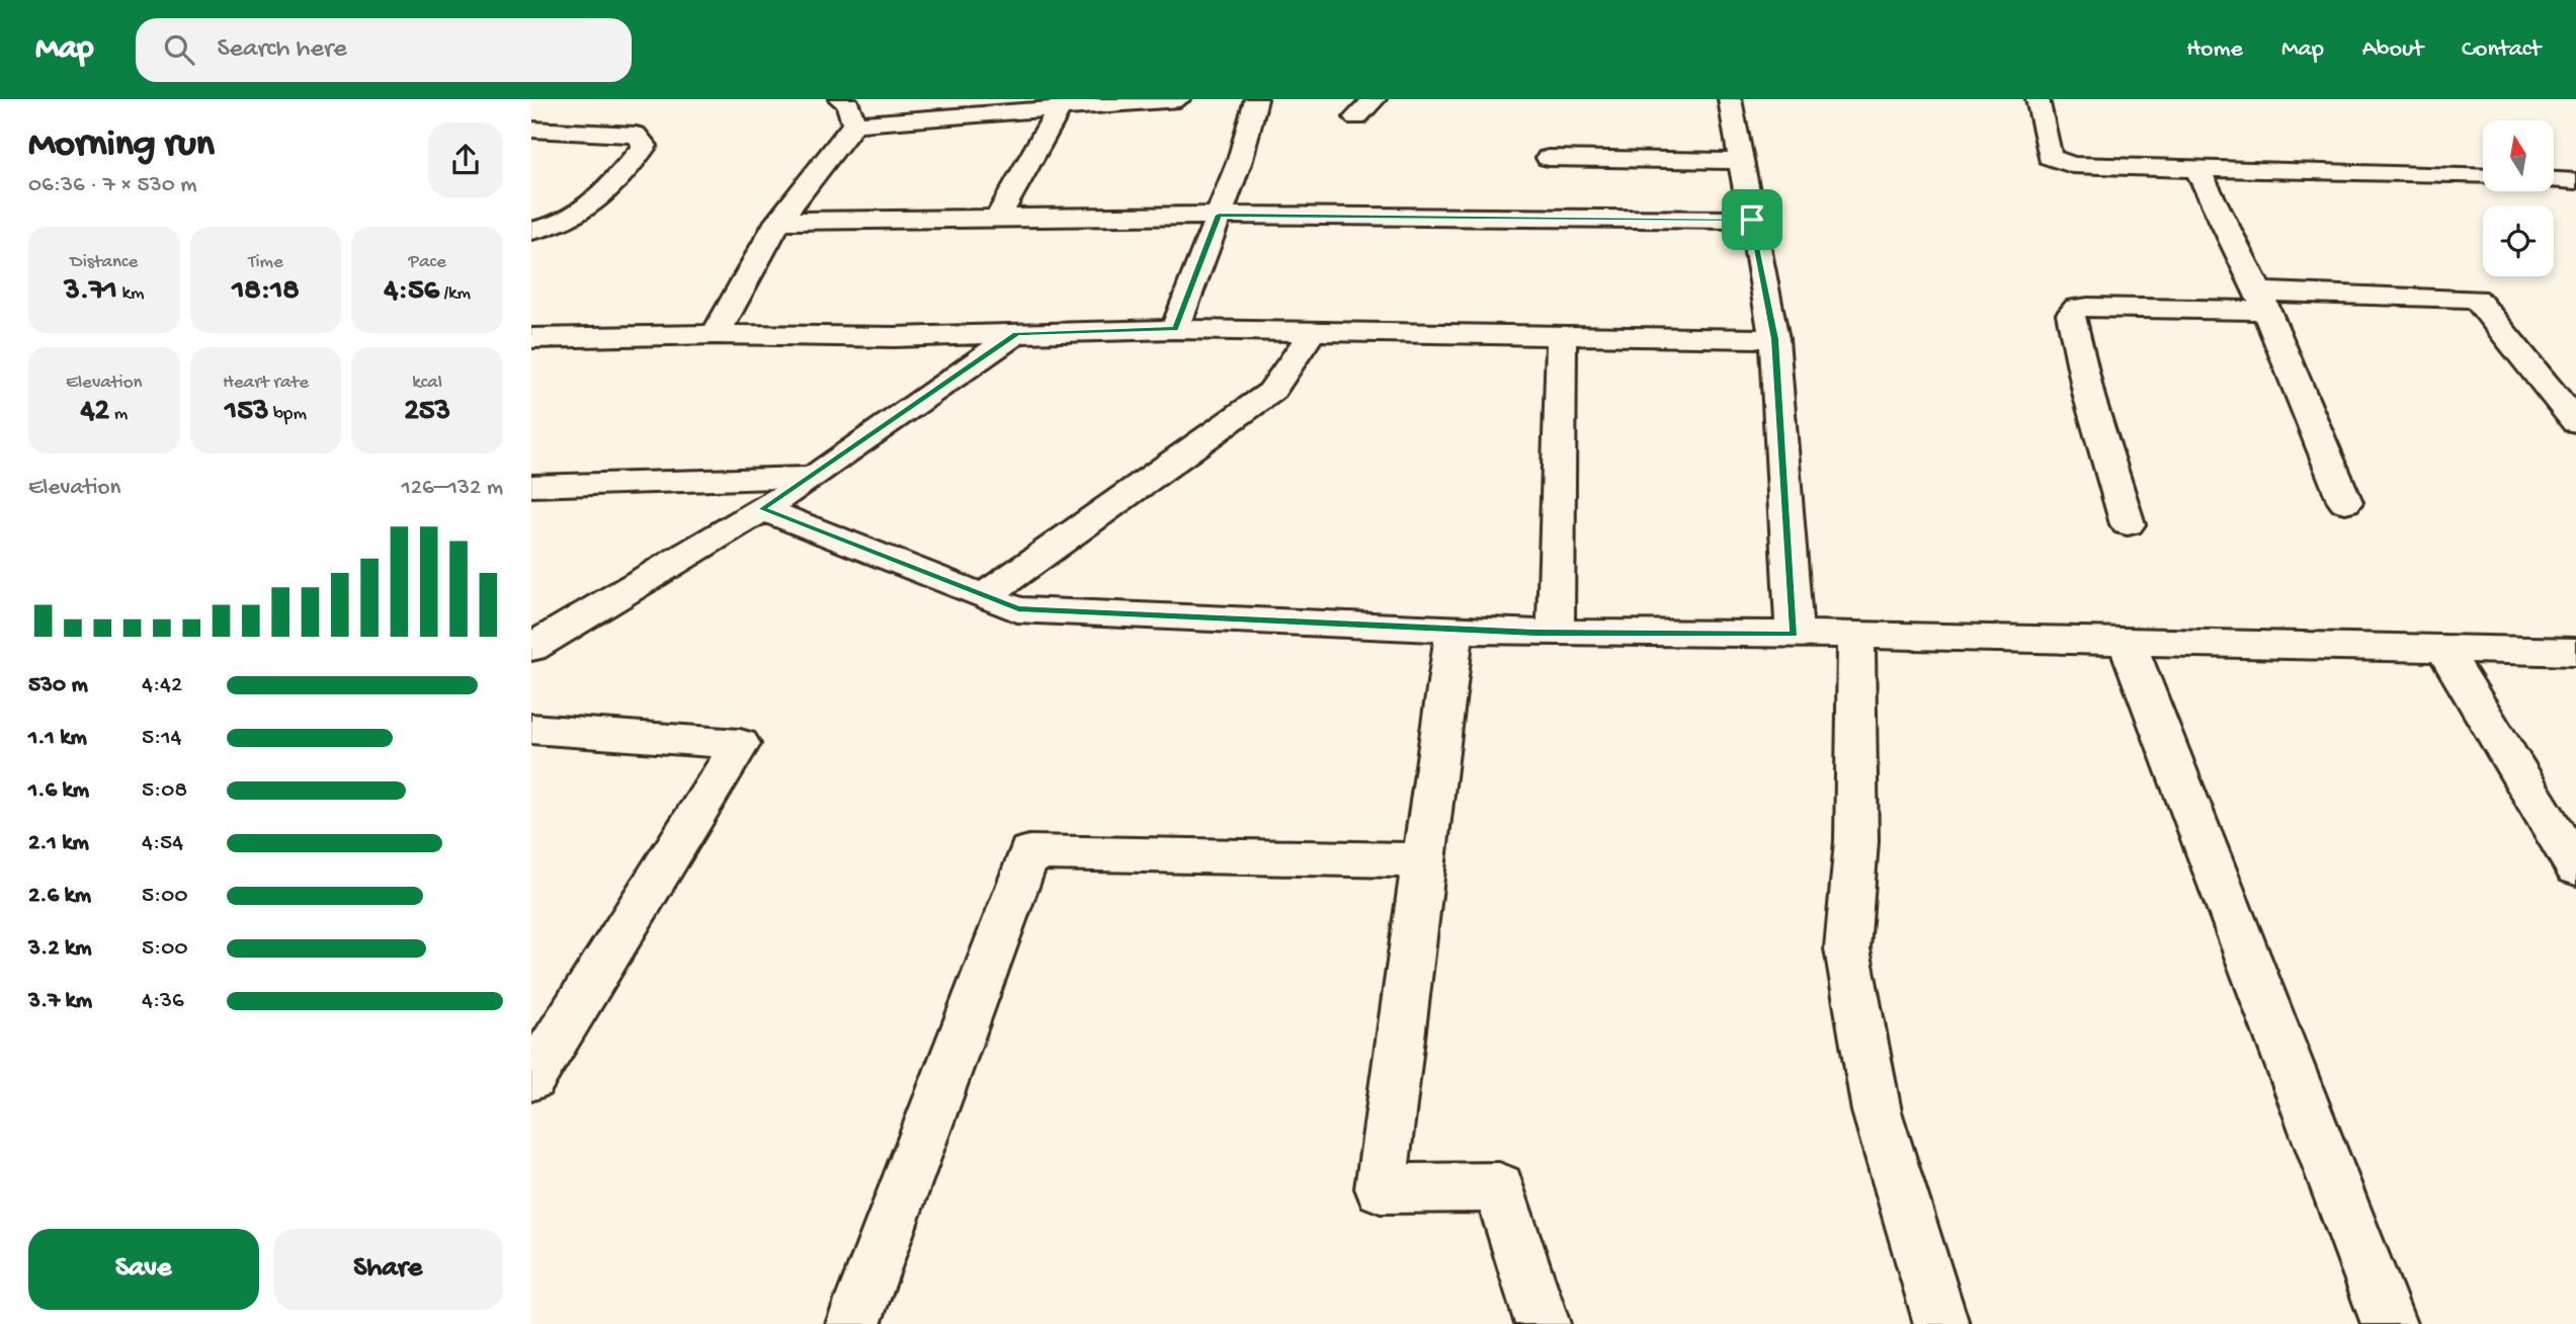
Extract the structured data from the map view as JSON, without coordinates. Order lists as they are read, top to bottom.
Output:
{
  "north": "top",
  "page": {
    "header": "Map",
    "search": "Search here",
    "nav": [
      "Home",
      "Map",
      "About",
      "Contact"
    ],
    "heading": ["Morning run", "06:36 · 7 × 530 m"],
    "stats": [
      ["Distance", "3.71 km"],
      ["Time", "18:18"],
      ["Pace", "4:56 /km"],
      ["Elevation", "42 m"],
      ["Heart rate", "153 bpm"],
      ["kcal", "253"]
    ],
    "chart": ["Elevation", "126–132 m"],
    "list": [
      {
        "name": "530 m",
        "note": "4:42"
      },
      {
        "name": "1.1 km",
        "note": "5:14"
      },
      {
        "name": "1.6 km",
        "note": "5:08"
      },
      {
        "name": "2.1 km",
        "note": "4:54"
      },
      {
        "name": "2.6 km",
        "note": "5:00"
      },
      {
        "name": "3.2 km",
        "note": "5:00"
      },
      {
        "name": "3.7 km",
        "note": "4:36"
      }
    ],
    "buttons": ["Save", "Share"]
  }
}
